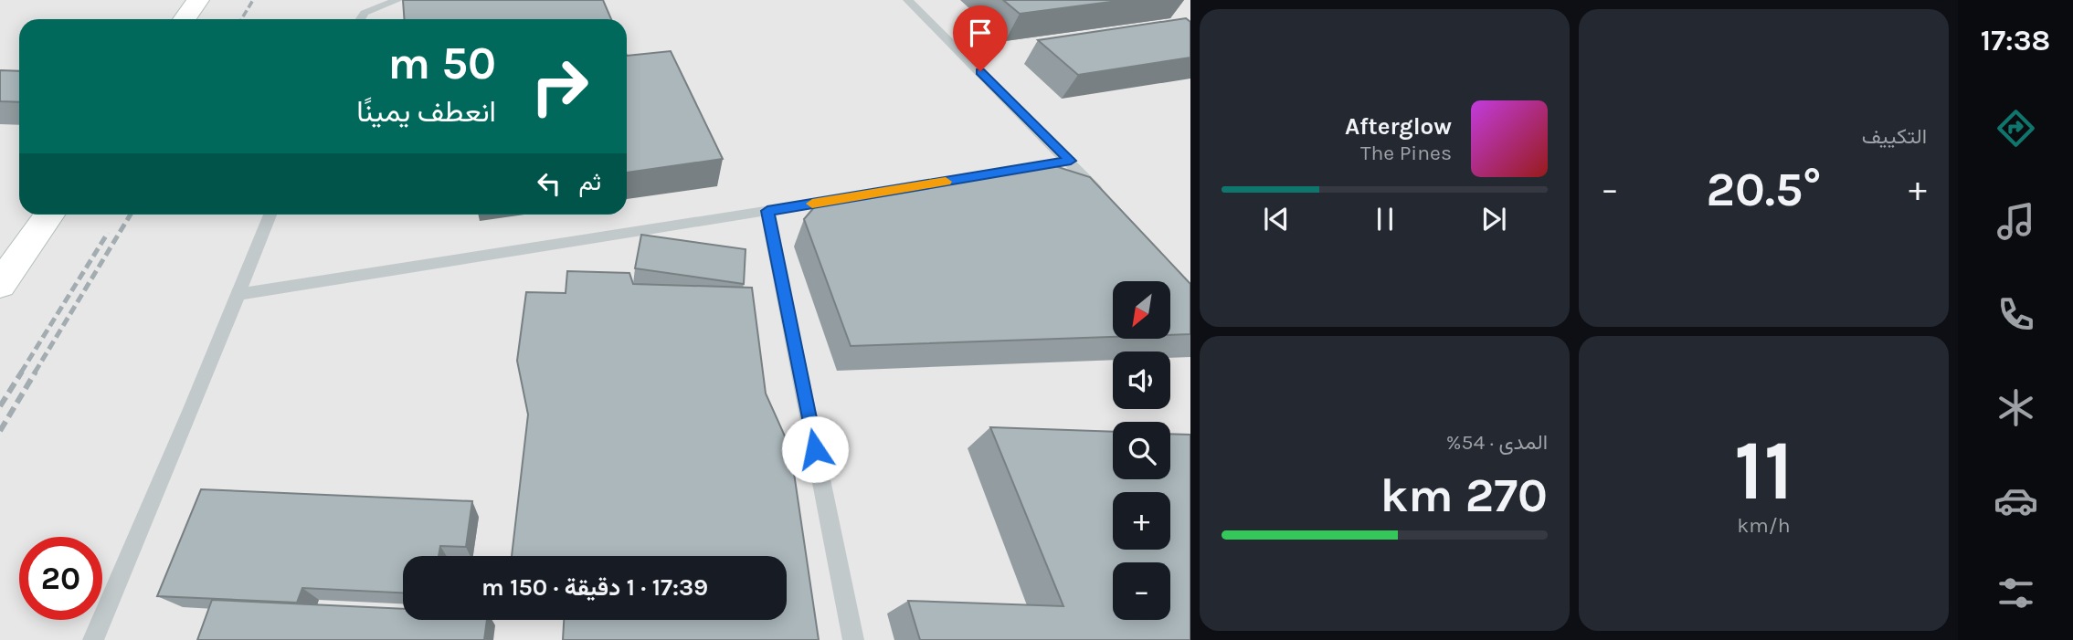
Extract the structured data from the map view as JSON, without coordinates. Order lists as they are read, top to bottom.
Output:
{
  "north": "bottom left",
  "page": {
    "tabs": "17:38",
    "tile": [
      "التكييف",
      ["11", "km/h"],
      ["المدى · 54%", "270 km"]
    ],
    "turn": ["50 m", "انعطف يمينًا"],
    "song": ["Afterglow", "The Pines"],
    "then": "ثم",
    "heat": ["−", "20.5°", "+"],
    "map_buttons": ["+", "−"],
    "limit": "20",
    "trip": "17:39 · 1 دقيقة · 150 m"
  }
}
